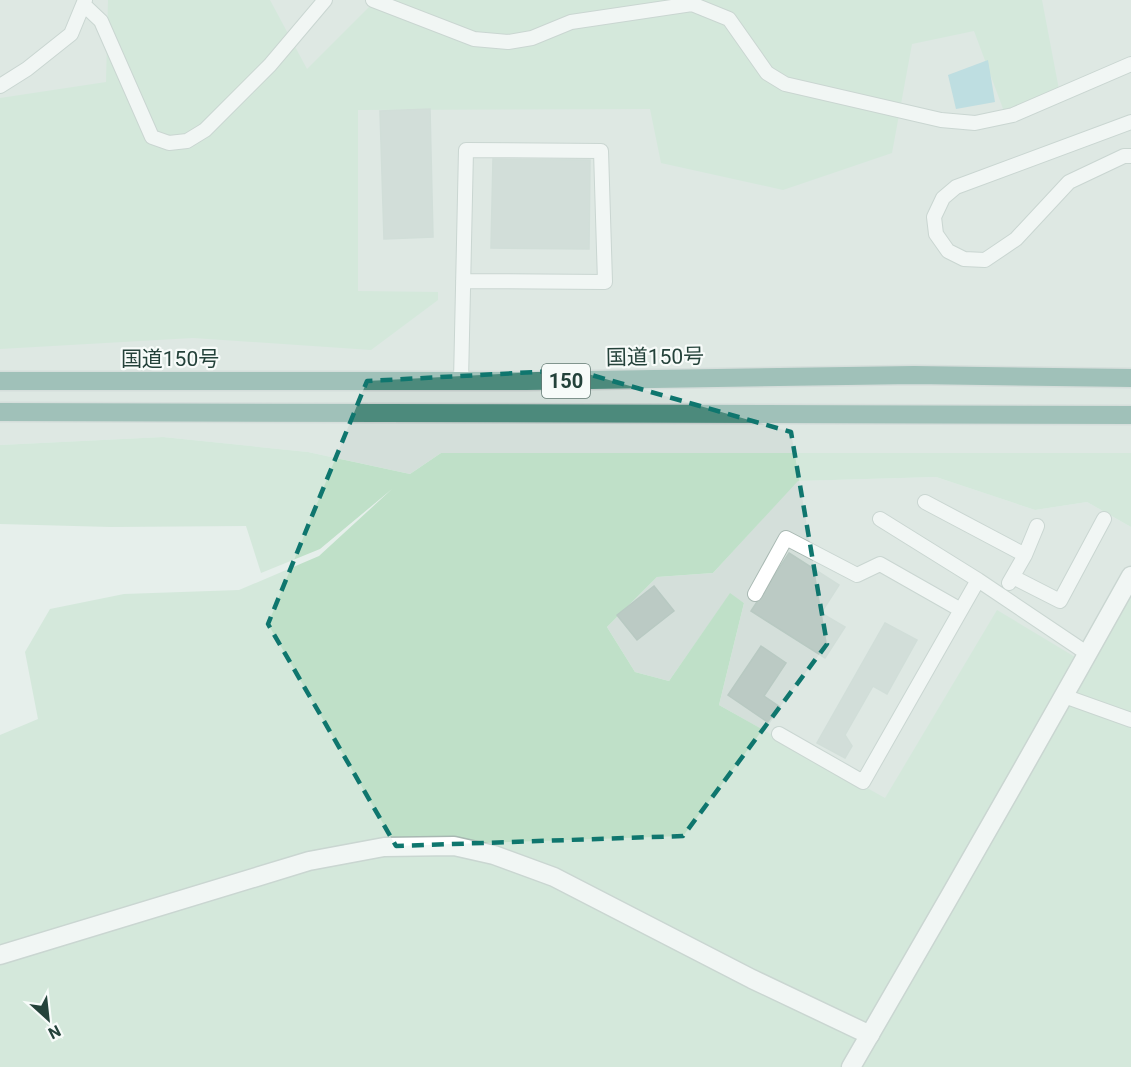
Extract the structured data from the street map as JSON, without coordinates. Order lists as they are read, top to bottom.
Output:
{
  "streets": {
    "highway": ["国道150号", "150"]
  },
  "north": "bottom right"
}
